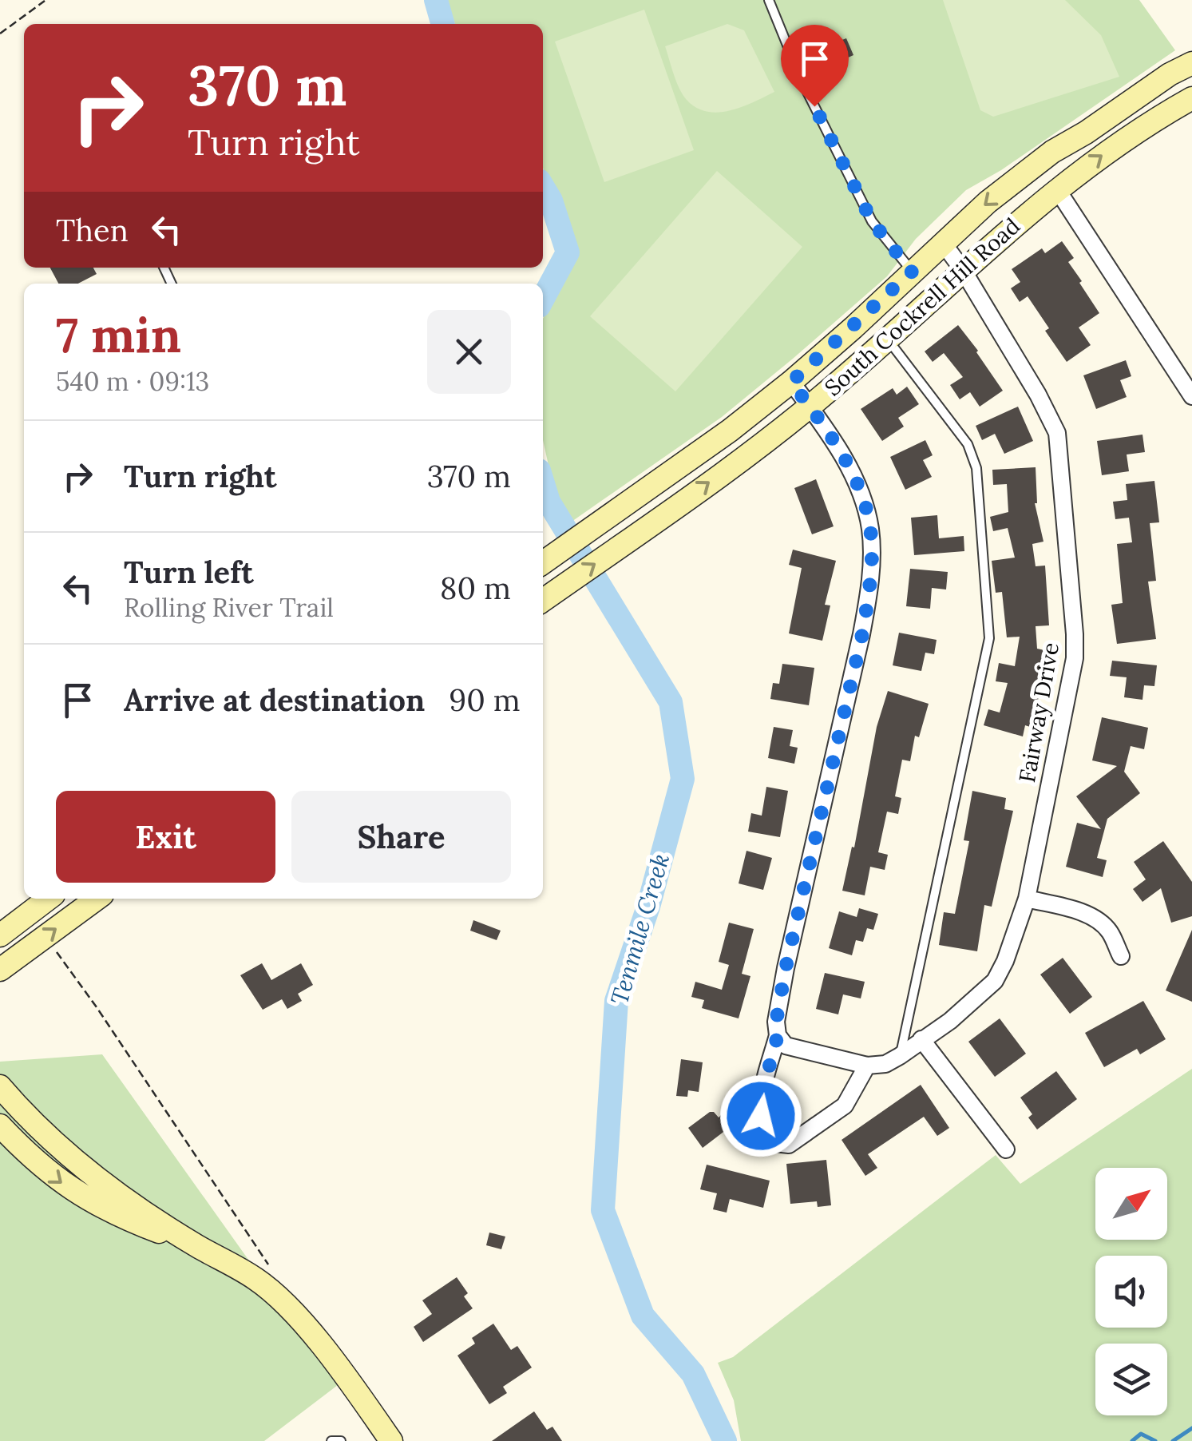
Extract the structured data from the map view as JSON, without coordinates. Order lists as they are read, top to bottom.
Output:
{
  "streets": {
    "main road": ["South Cockrell Hill Road"],
    "street": ["Fairway Drive"]
  },
  "crossings": [
    ["South Cockrell Hill Road", "Fairway Drive"]
  ],
  "water": ["Tenmile Creek"],
  "north": "top right",
  "page": {
    "turn": ["370 m", "Turn right"],
    "then": "Then",
    "heading": ["7 min", "540 m · 09:13"],
    "list": [
      {
        "name": "Turn right",
        "value": "370 m"
      },
      {
        "name": "Turn left",
        "note": "Rolling River Trail",
        "value": "80 m"
      },
      {
        "name": "Arrive at destination",
        "value": "90 m"
      }
    ],
    "buttons": ["Exit", "Share"]
  }
}
